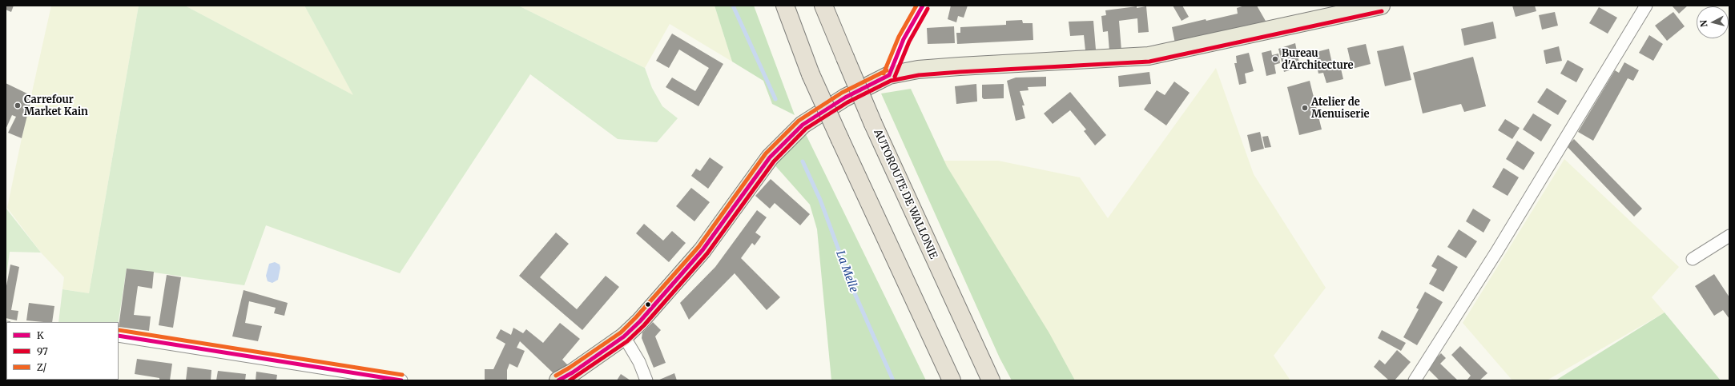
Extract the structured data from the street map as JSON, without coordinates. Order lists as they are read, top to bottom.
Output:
{
  "streets": {
    "highway": ["AUTOROUTE DE WALLONIE"]
  },
  "water": ["La Melle"],
  "places": ["Bureau d'Architecture", "Carrefour Market Kain", "Atelier de Menuiserie"],
  "lines": ["transit line K", "transit line Z/", "transit line 97"],
  "legend": ["K", "97", "Z/"],
  "north": "left"
}
